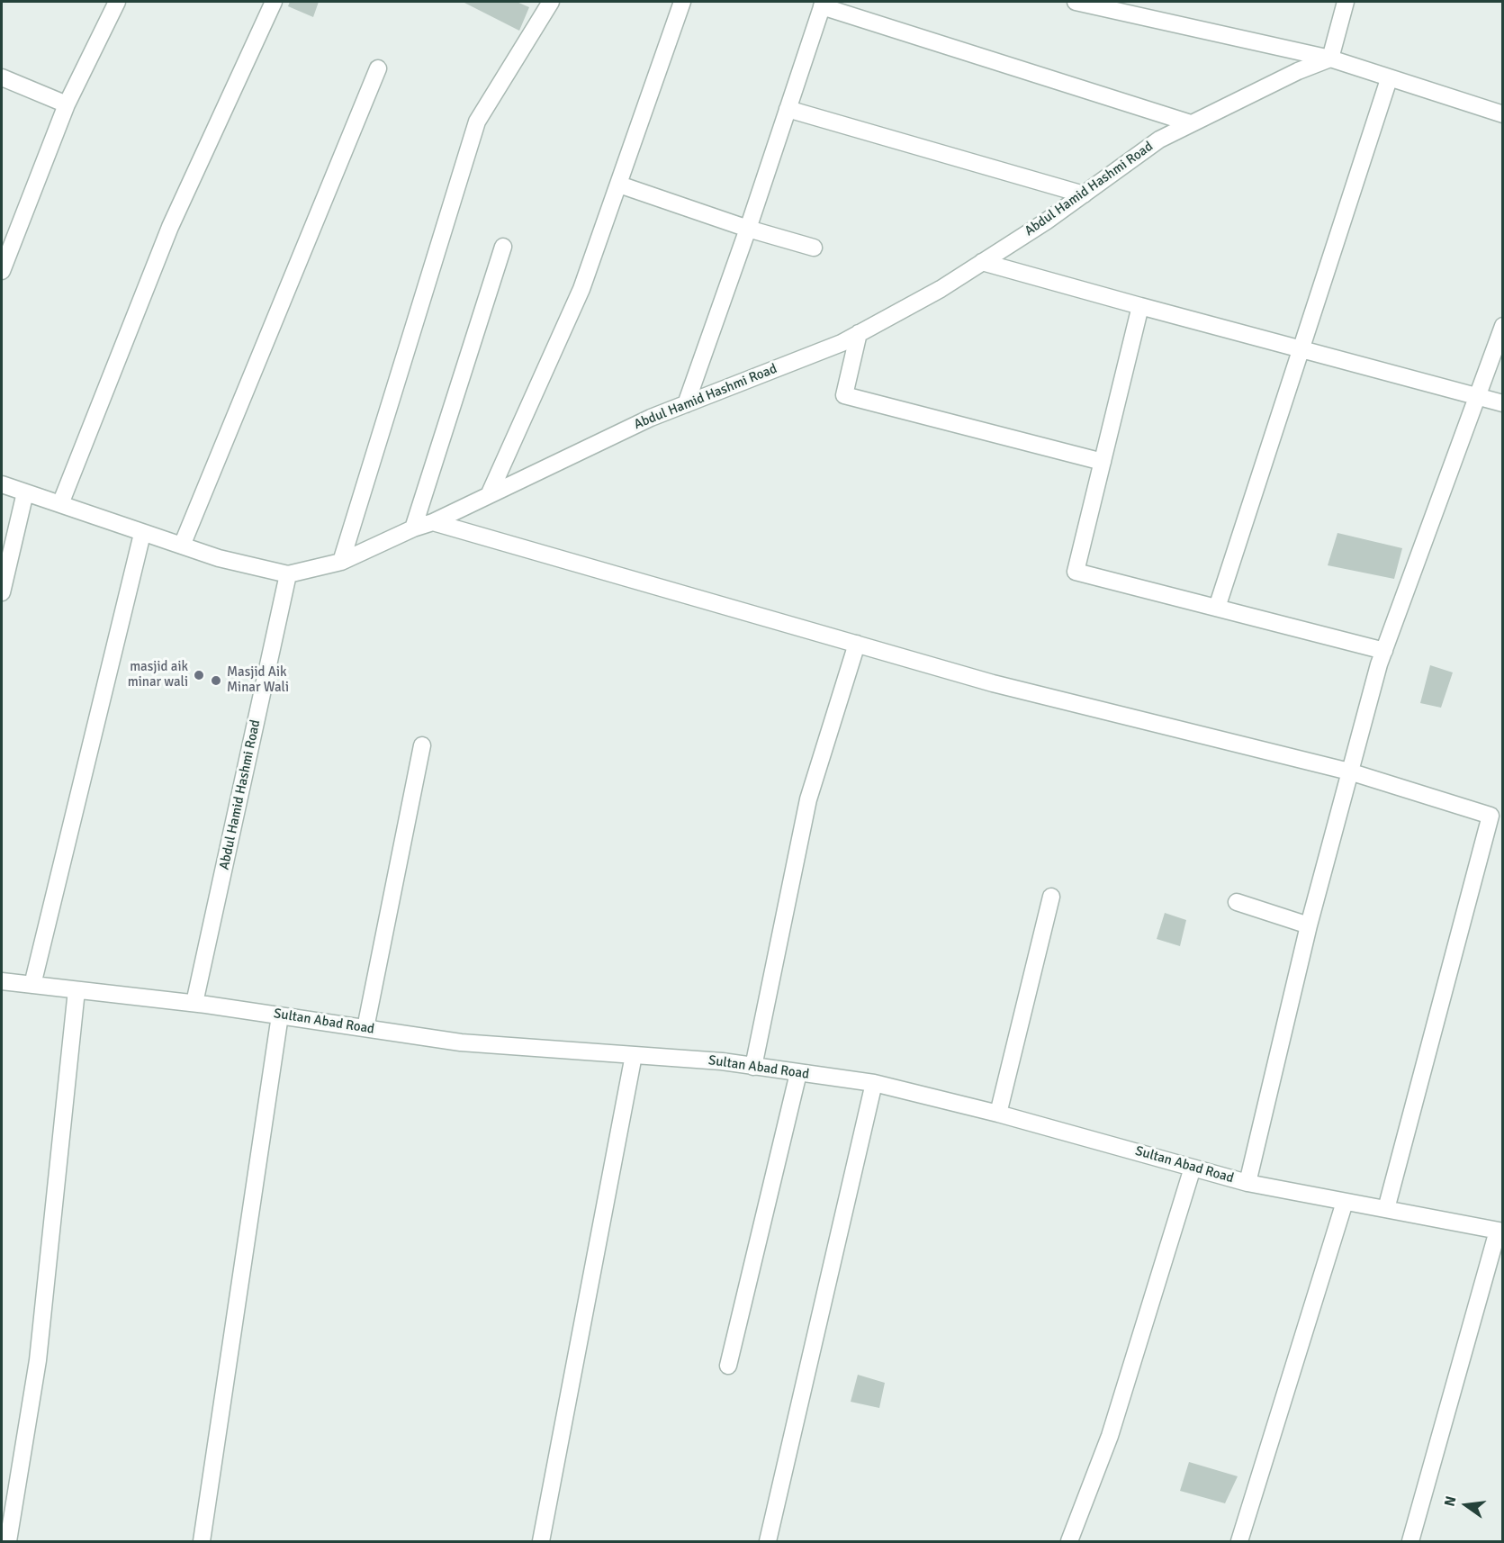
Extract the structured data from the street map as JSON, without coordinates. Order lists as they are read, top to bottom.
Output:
{
  "streets": {
    "street": ["Abdul Hamid Hashmi Road", "Sultan Abad Road"]
  },
  "crossings": [
    ["Abdul Hamid Hashmi Road", "Sultan Abad Road"]
  ],
  "places": ["masjid aik minar wali", "Masjid Aik Minar Wali"],
  "north": "left"
}
